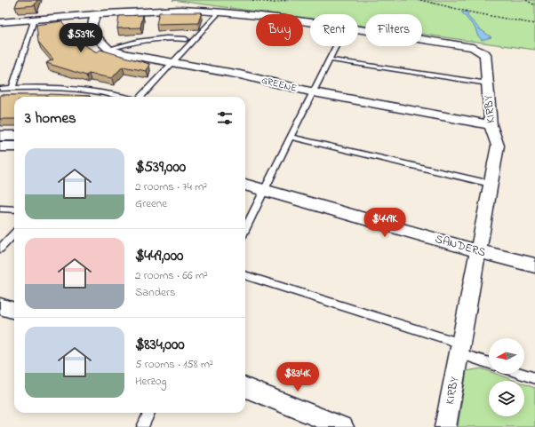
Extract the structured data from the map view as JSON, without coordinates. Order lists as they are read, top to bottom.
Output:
{
  "streets": {
    "street": ["GREENE", "KIRBY", "SANDERS"]
  },
  "crossings": [
    ["GREENE", "KIRBY"],
    ["KIRBY", "SANDERS"]
  ],
  "north": "left",
  "page": {
    "chip": ["Buy", "Rent", "Filters"],
    "price": ["$539K", "$449K", "$834K"],
    "heading": "3 homes",
    "list": [
      {
        "name": "$539,000",
        "note": "2 rooms · 74 m² · Greene"
      },
      {
        "name": "$449,000",
        "note": "2 rooms · 66 m² · Sanders"
      },
      {
        "name": "$834,000",
        "note": "5 rooms · 158 m² · Herzog"
      }
    ]
  }
}
